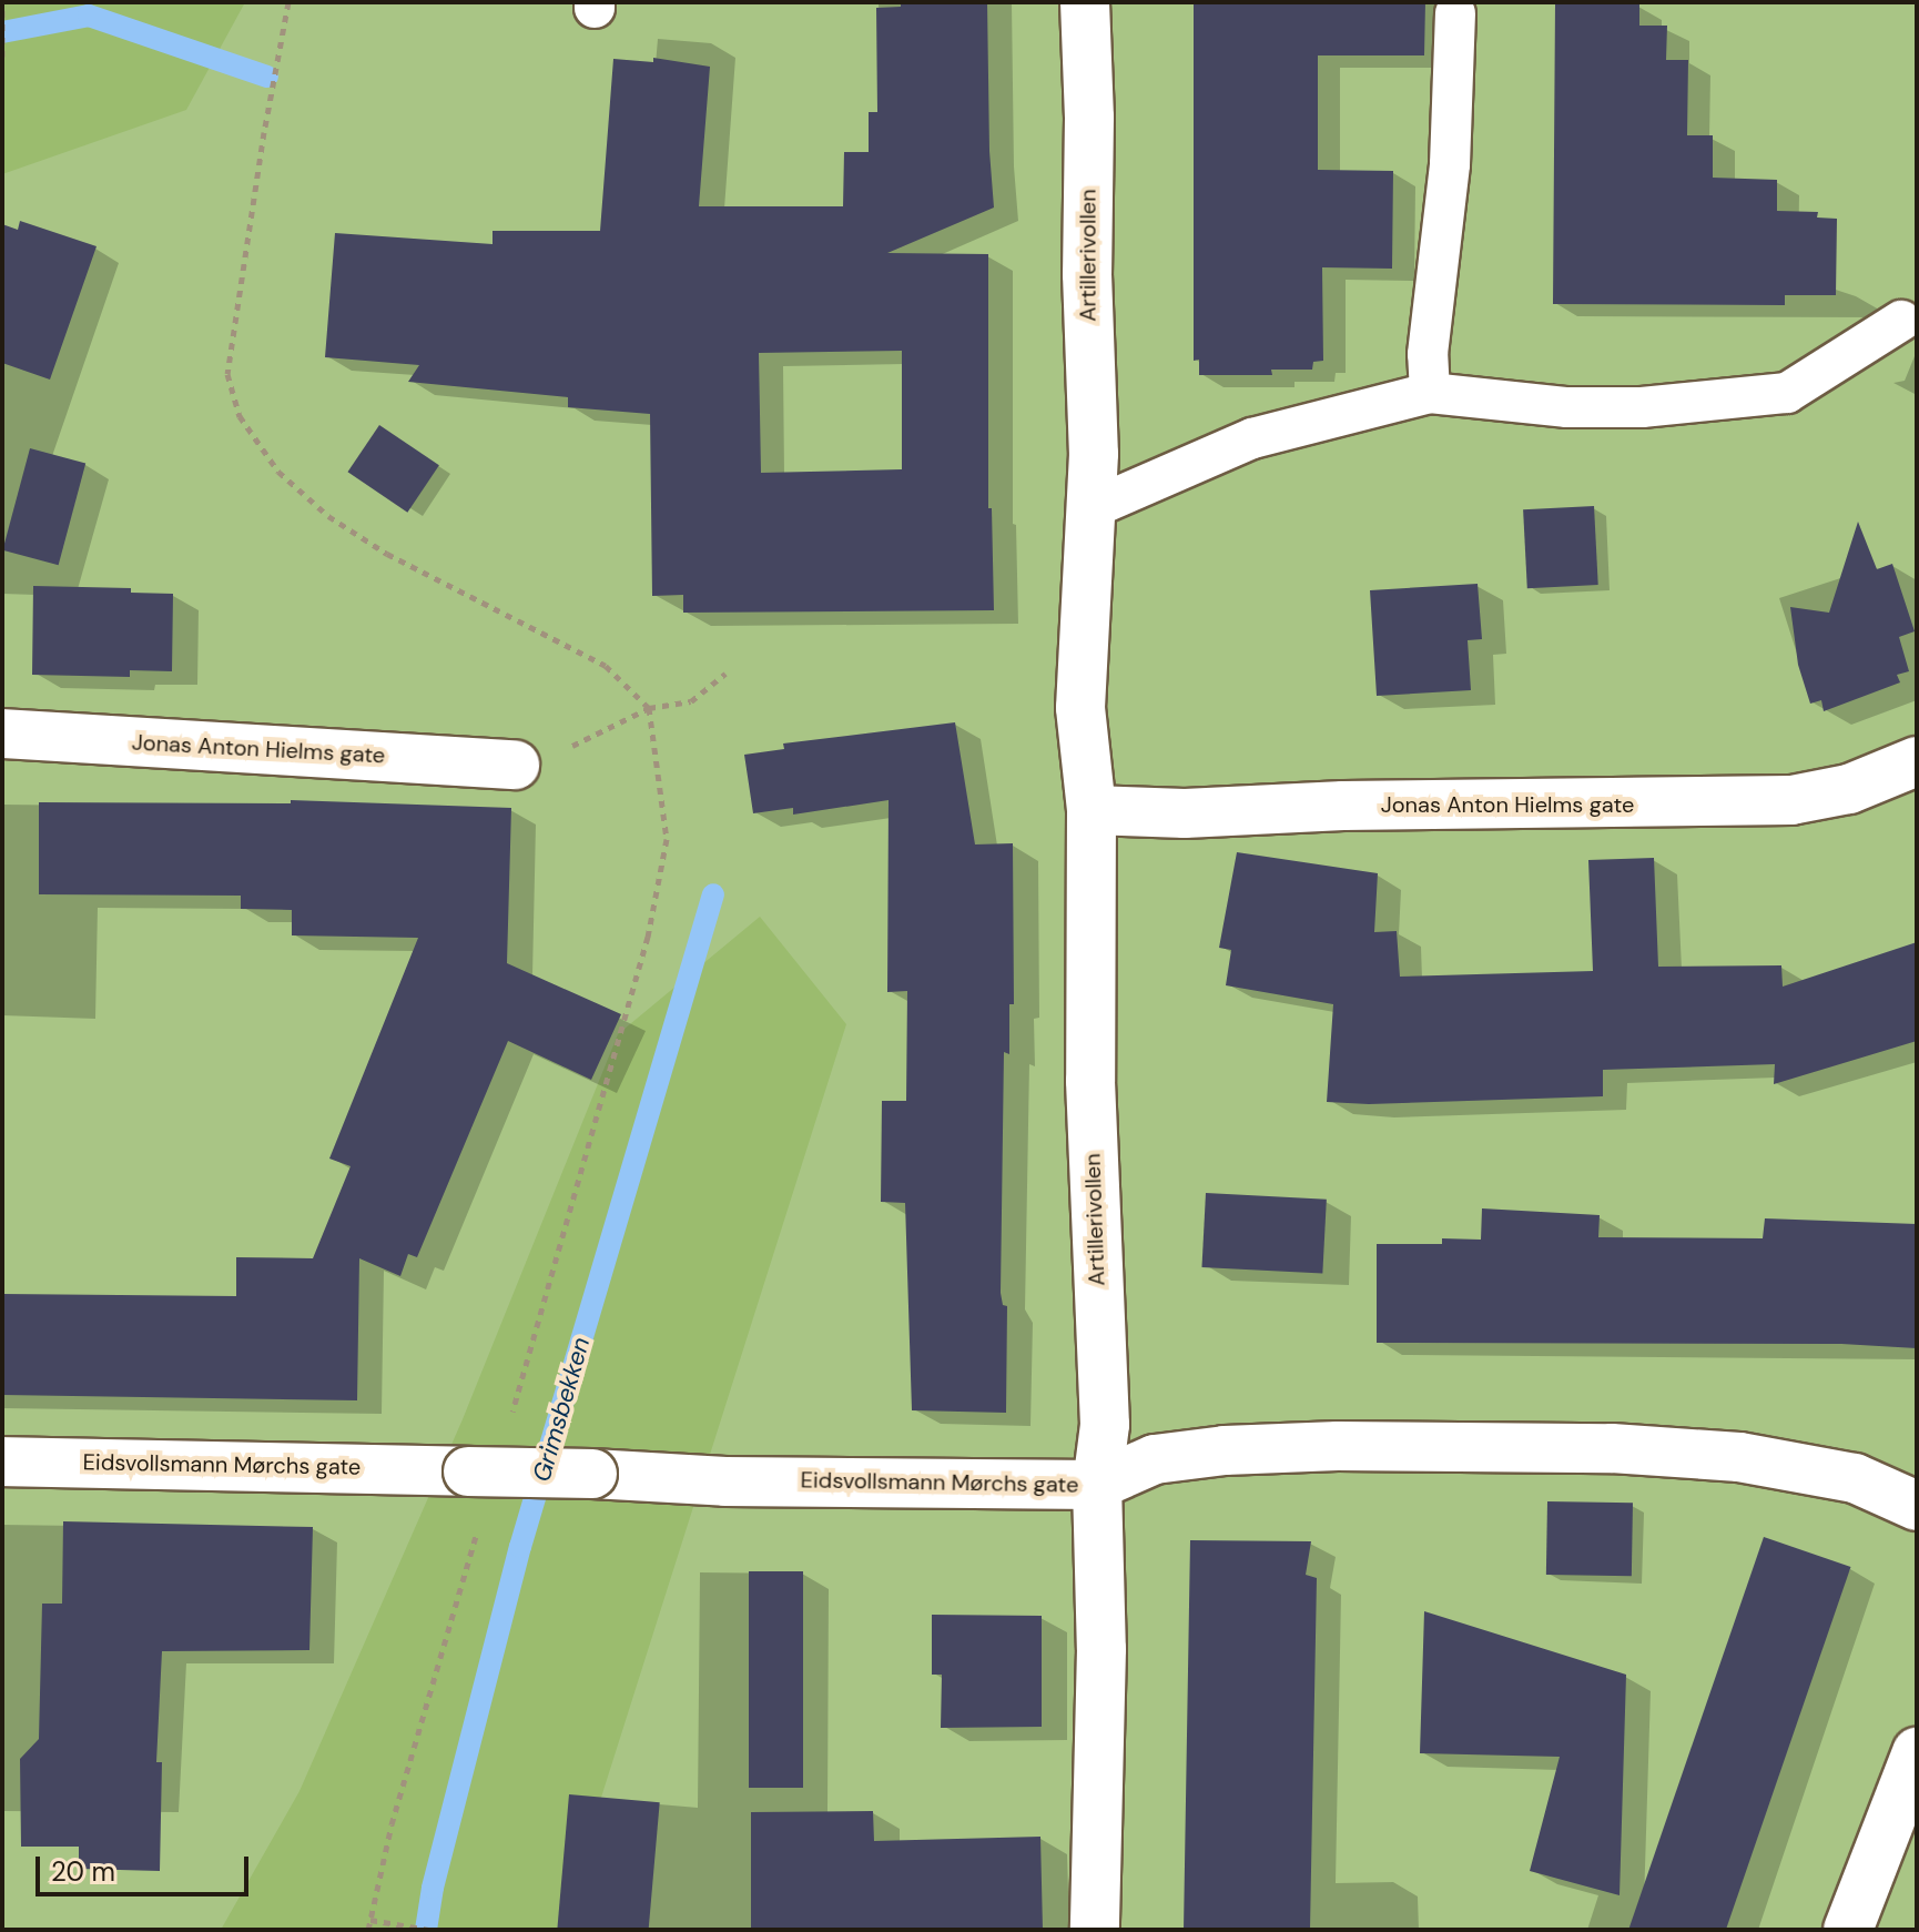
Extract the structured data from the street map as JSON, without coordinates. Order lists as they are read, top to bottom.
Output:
{
  "streets": {
    "street": ["Artillerivollen", "Jonas Anton Hielms gate", "Eidsvollsmann Mørchs gate"]
  },
  "crossings": [
    ["Artillerivollen", "Jonas Anton Hielms gate"],
    ["Artillerivollen", "Eidsvollsmann Mørchs gate"]
  ],
  "water": ["Grimsbekken"],
  "scale_bar": "20 m"
}
